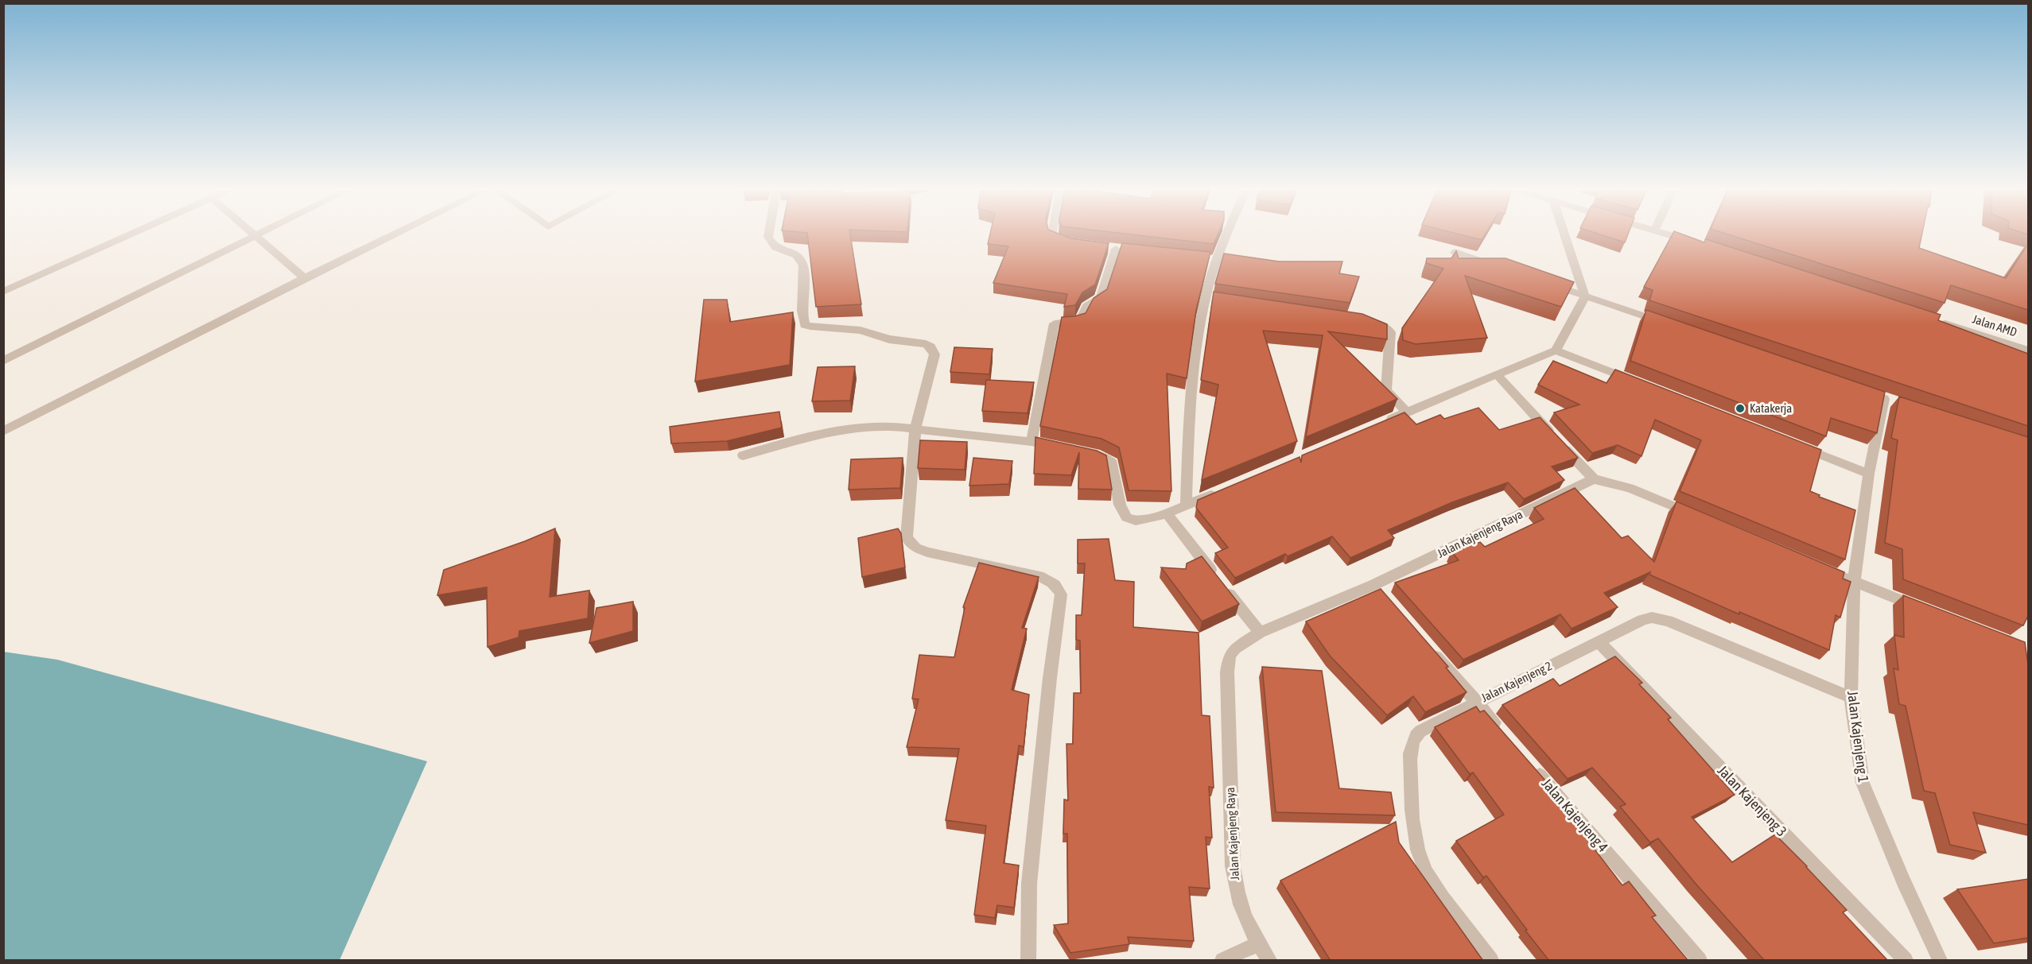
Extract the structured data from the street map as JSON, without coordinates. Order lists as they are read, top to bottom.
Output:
{
  "streets": {
    "street": [
      "Jalan AMD",
      "Jalan Kajenjeng Raya",
      "Jalan Kajenjeng 2",
      "Jalan Kajenjeng 1",
      "Jalan Kajenjeng 3",
      "Jalan Kajenjeng 4"
    ]
  },
  "crossings": [
    ["Jalan Kajenjeng 2", "Jalan Kajenjeng 1"],
    ["Jalan Kajenjeng 2", "Jalan Kajenjeng 3"]
  ],
  "places": ["Katakerja"]
}
